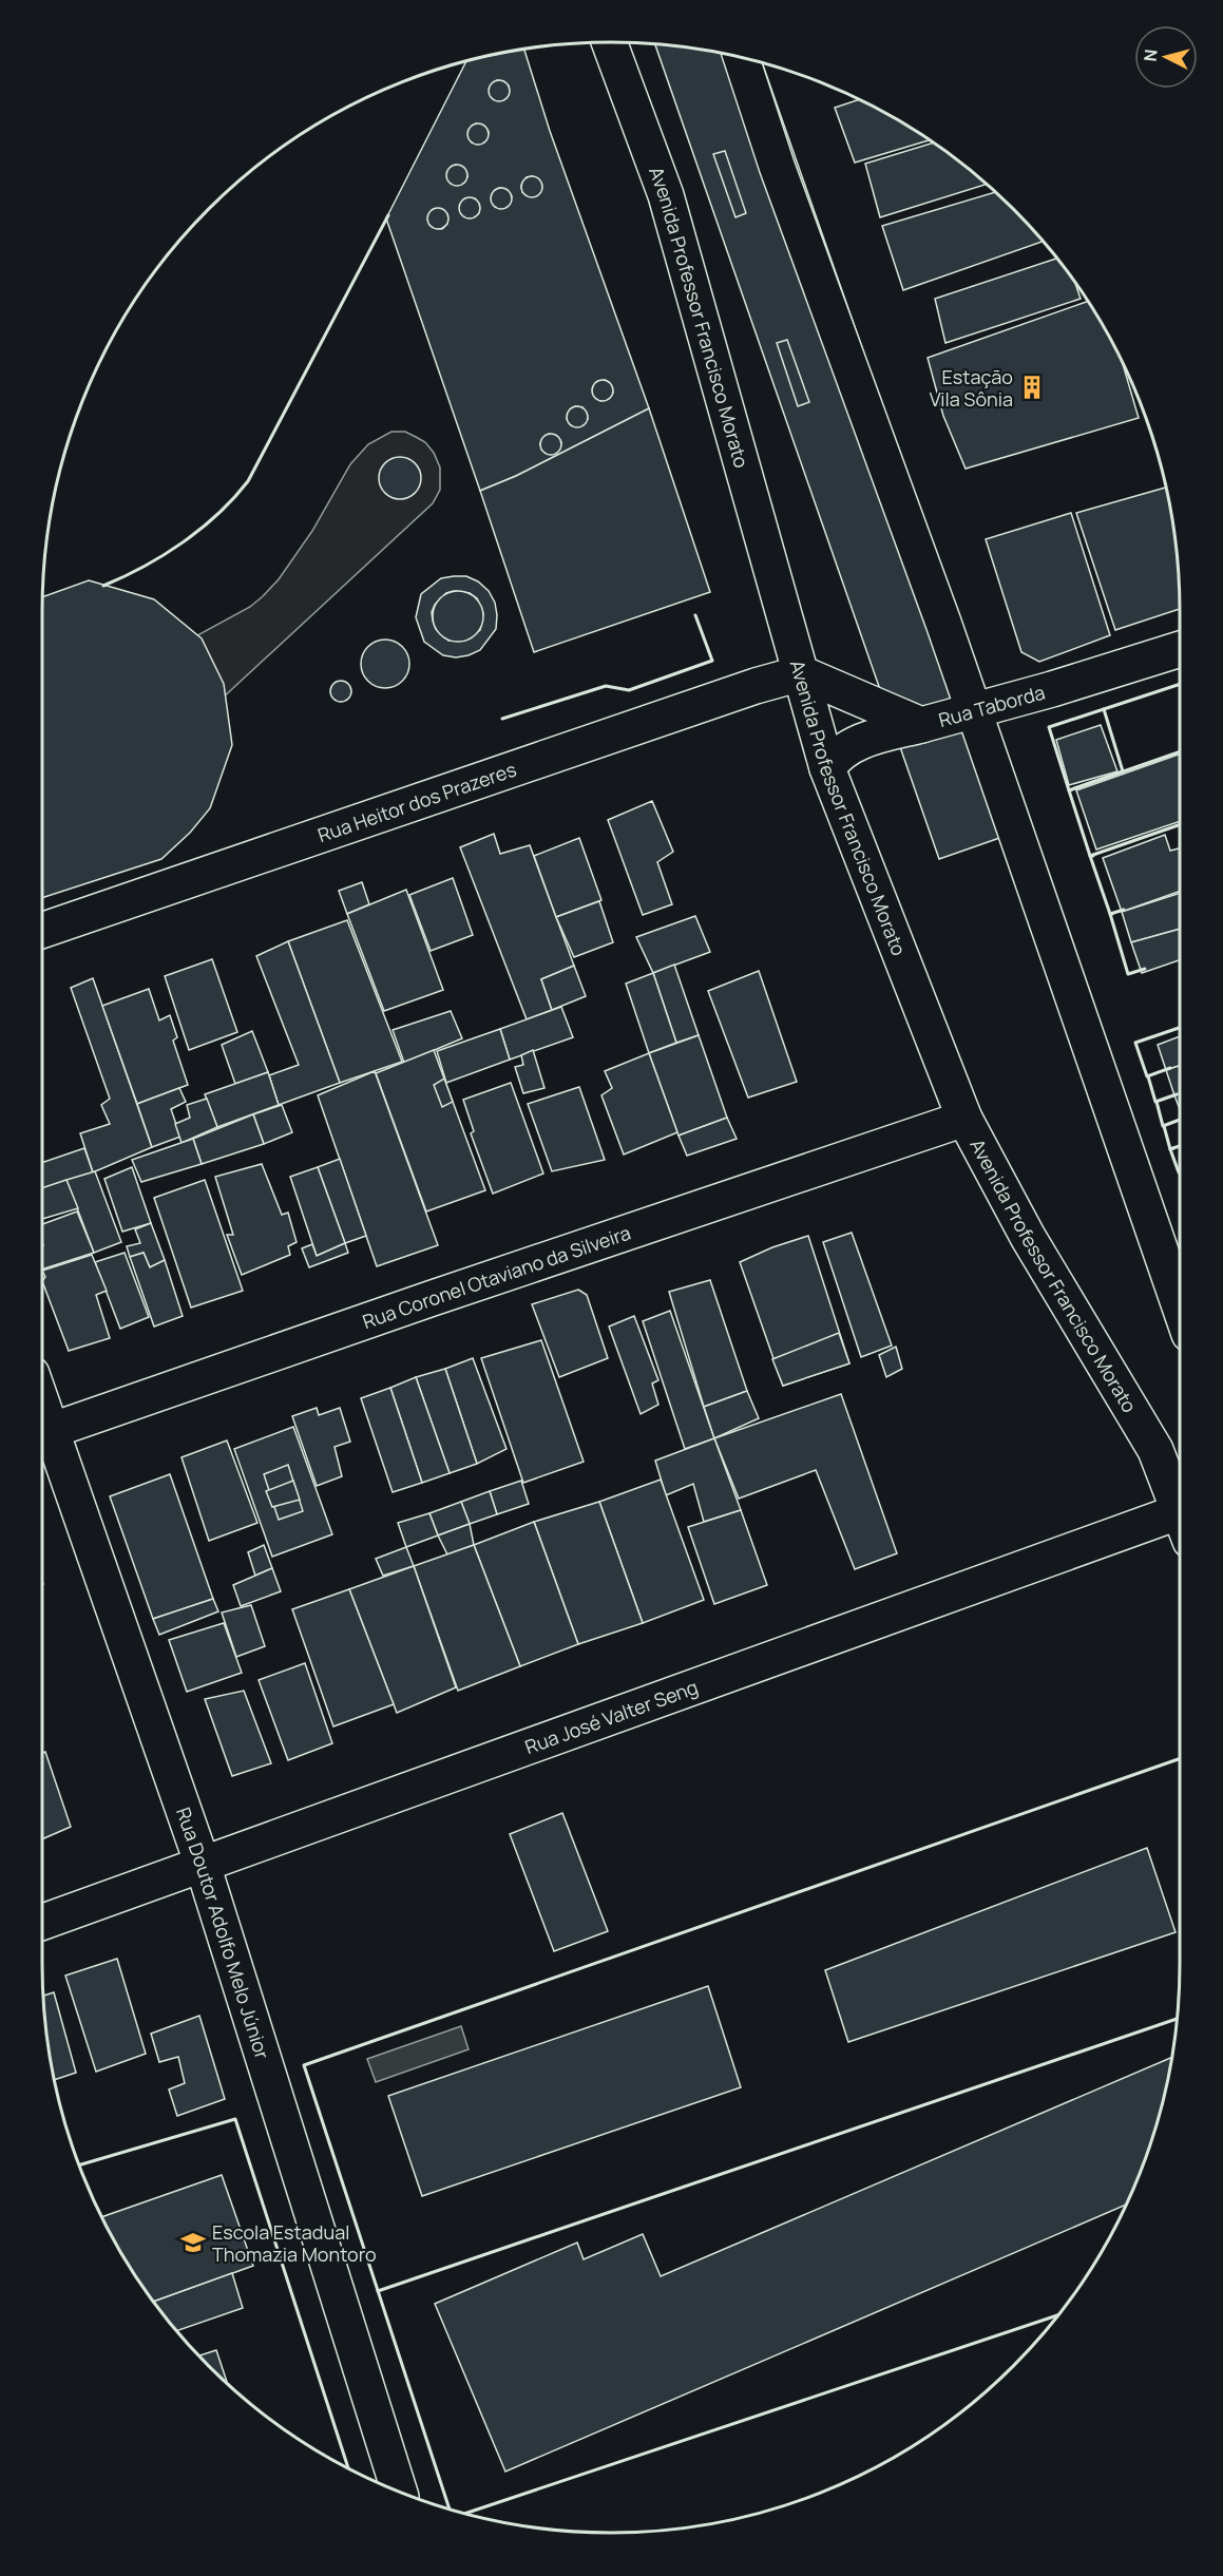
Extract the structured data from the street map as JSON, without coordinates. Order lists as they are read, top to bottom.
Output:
{
  "streets": {
    "main road": [
      "Avenida Professor Francisco Morato",
      "Rua Taborda",
      "Rua Heitor dos Prazeres",
      "Rua Coronel Otaviano da Silveira",
      "Rua José Valter Seng",
      "Rua Doutor Adolfo Melo Júnior"
    ]
  },
  "crossings": [
    ["Avenida Professor Francisco Morato", "Rua Taborda"],
    ["Avenida Professor Francisco Morato", "Rua Heitor dos Prazeres"],
    ["Avenida Professor Francisco Morato", "Rua Coronel Otaviano da Silveira"],
    ["Rua Taborda", "Rua Heitor dos Prazeres"],
    ["Rua José Valter Seng", "Rua Doutor Adolfo Melo Júnior"]
  ],
  "places": {
    "building": ["Estação Vila Sônia"],
    "school or university": ["Escola Estadual Thomazia Montoro"]
  },
  "north": "left"
}
